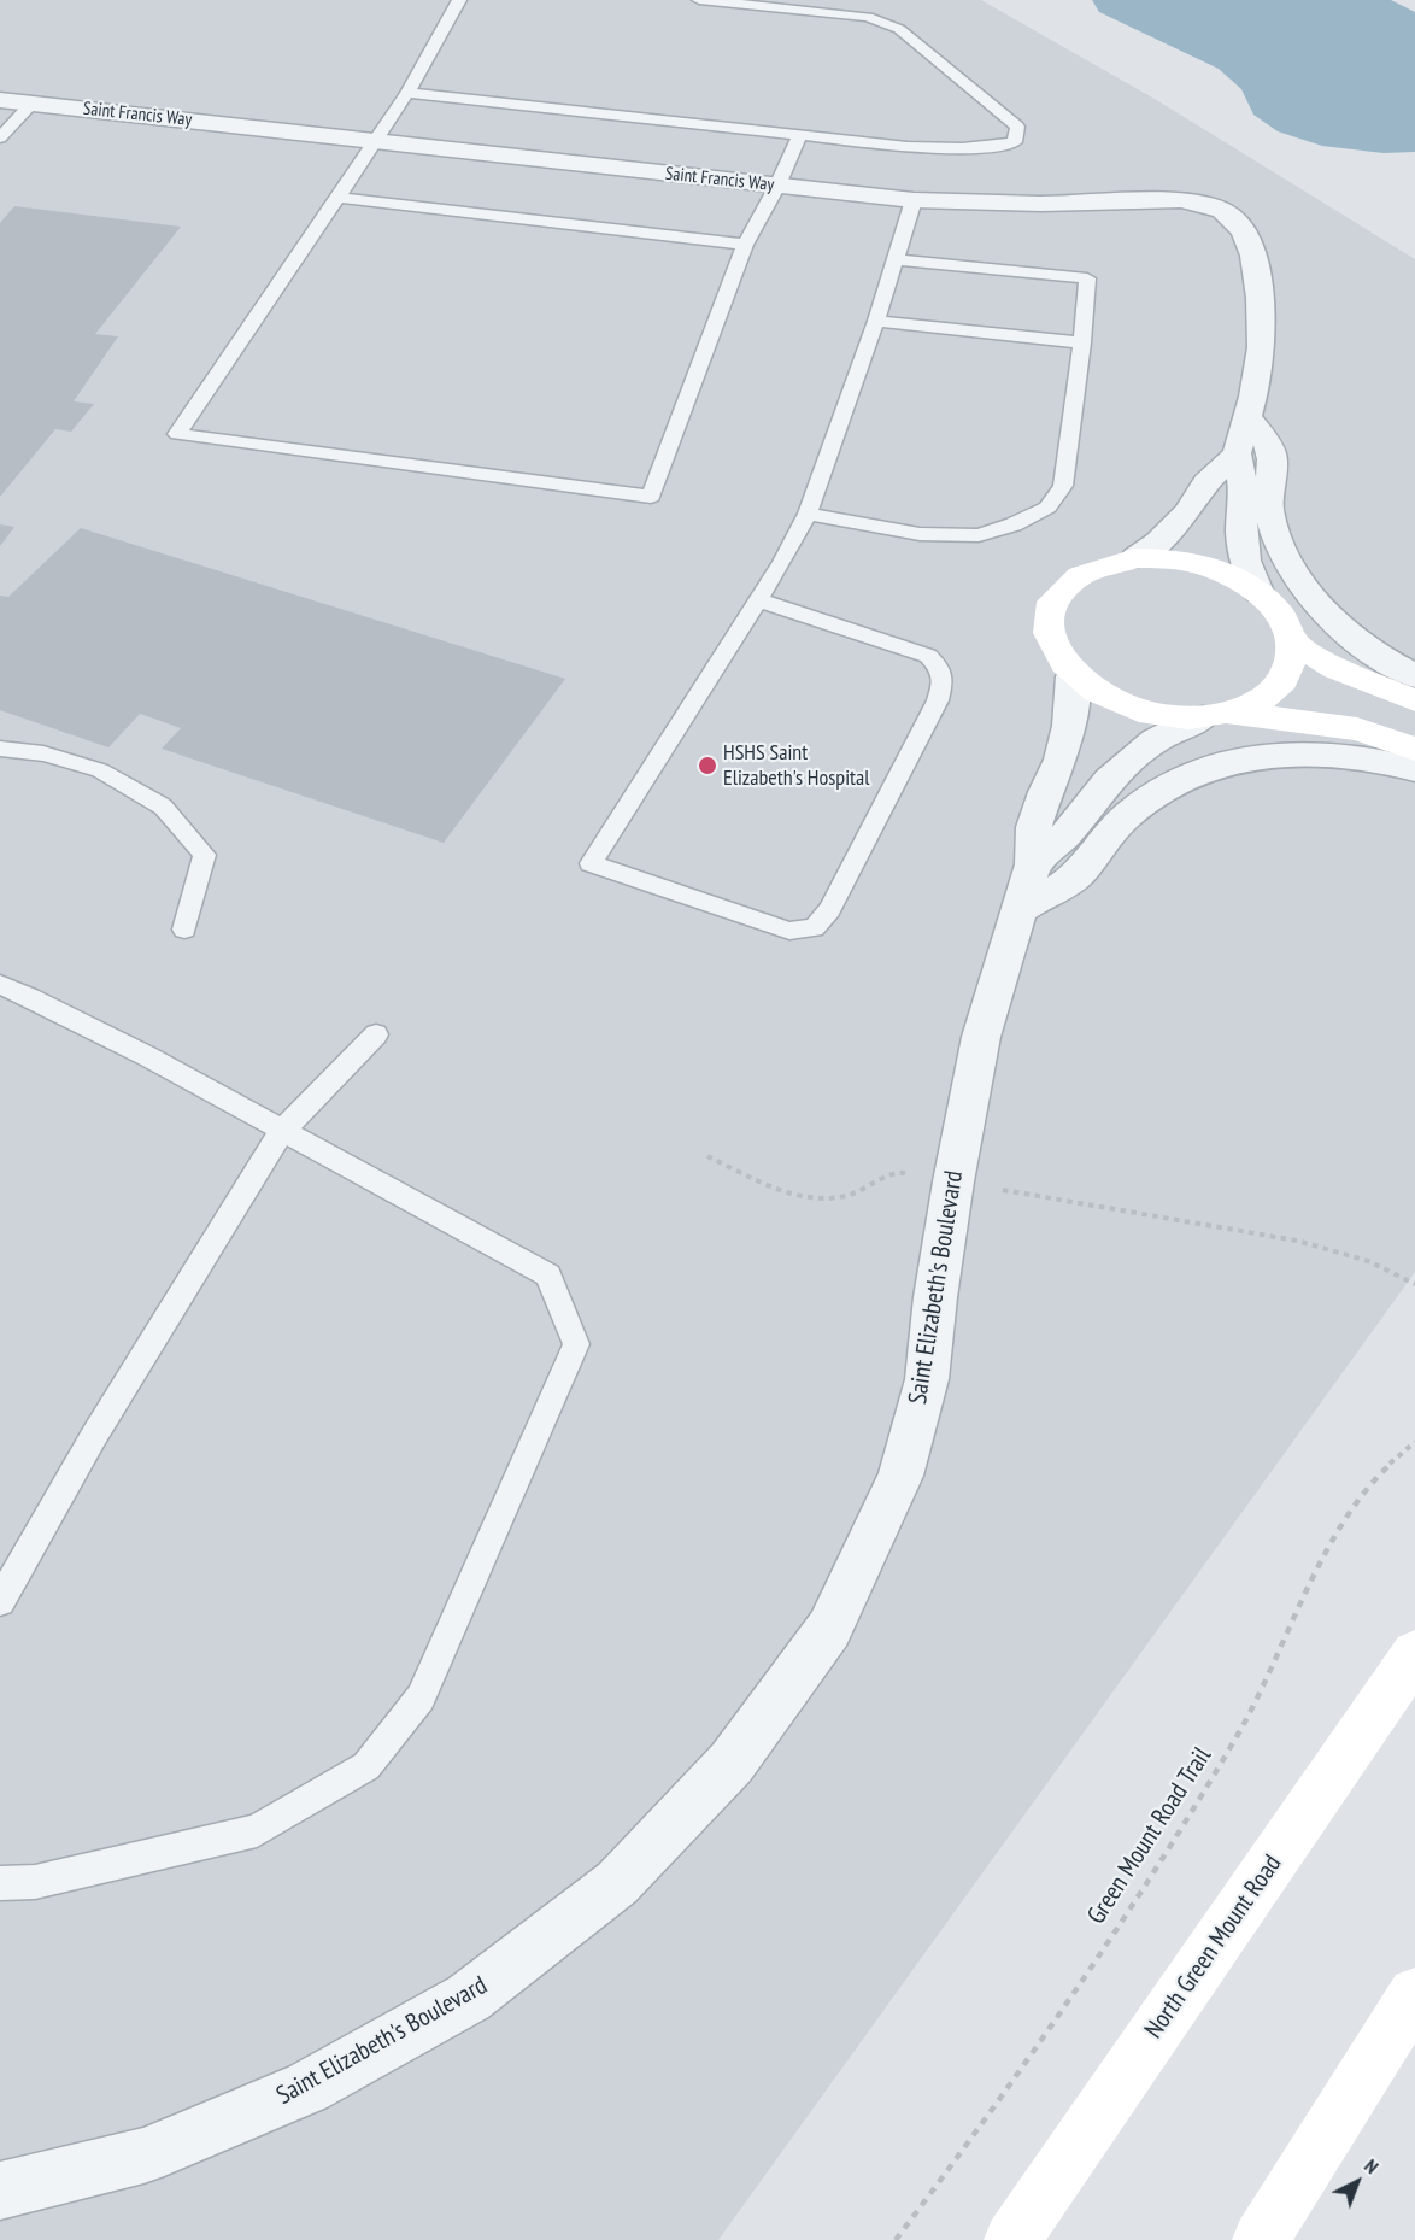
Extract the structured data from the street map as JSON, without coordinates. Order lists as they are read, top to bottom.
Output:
{
  "streets": {
    "street": ["Saint Francis Way", "Saint Elizabeth's Boulevard", "North Green Mount Road"],
    "path": ["Green Mount Road Trail"]
  },
  "crossings": [
    ["Saint Francis Way", "Saint Elizabeth's Boulevard"]
  ],
  "places": ["HSHS Saint Elizabeth's Hospital"],
  "north": "top right"
}
